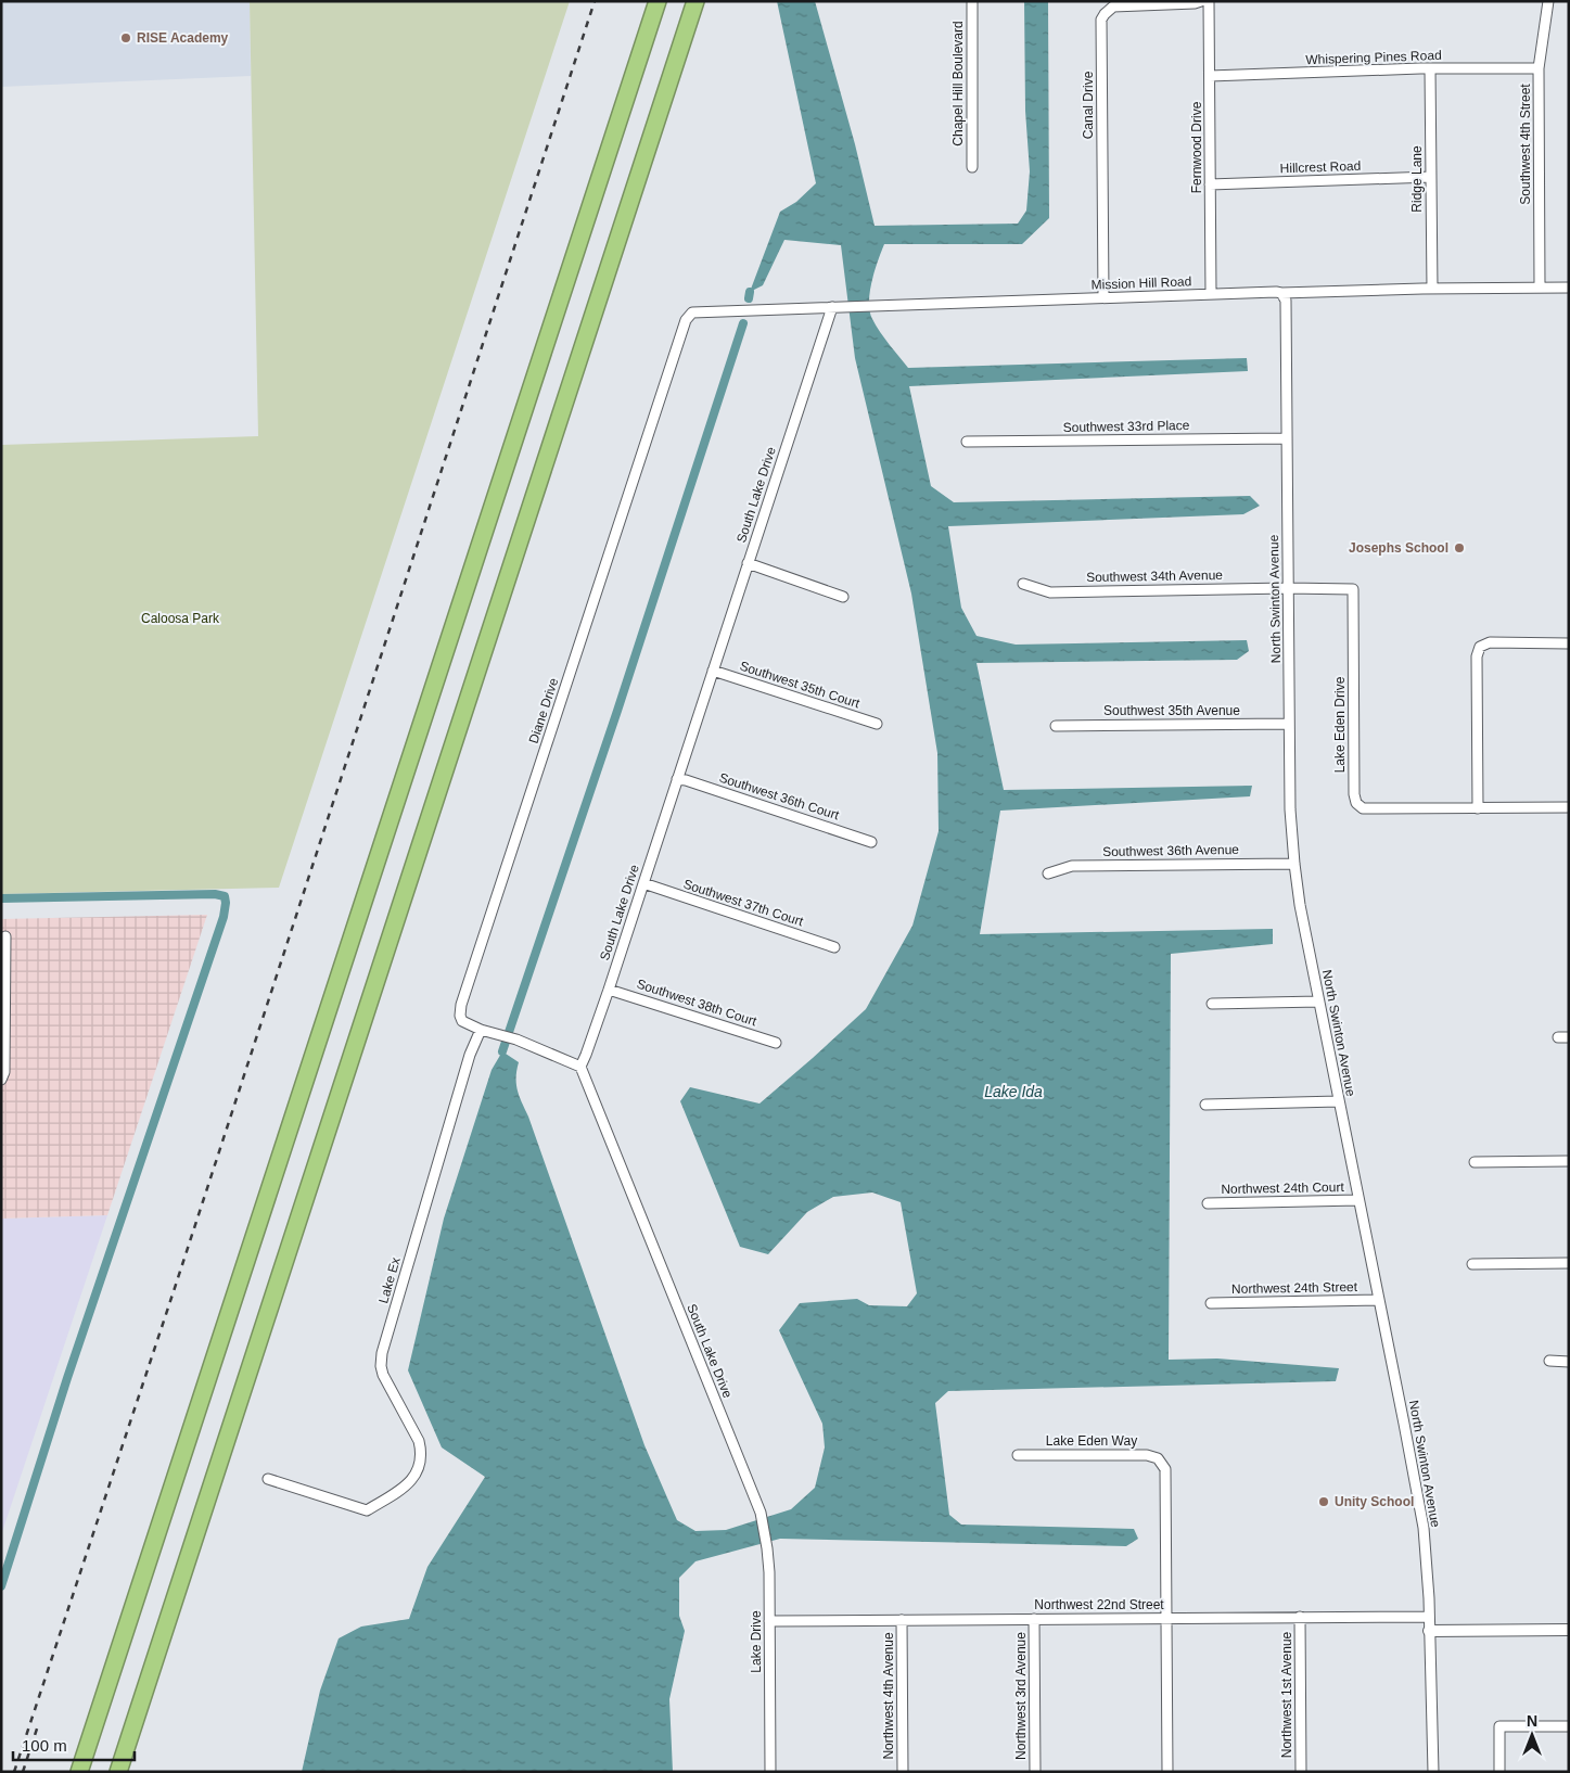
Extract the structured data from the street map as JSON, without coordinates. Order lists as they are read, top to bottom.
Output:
{
  "streets": {
    "street": [
      "Whispering Pines Road",
      "Chapel Hill Boulevard",
      "Canal Drive",
      "Southwest 4th Street",
      "Fernwood Drive",
      "Hillcrest Road",
      "Ridge Lane",
      "Mission Hill Road",
      "Southwest 33rd Place",
      "South Lake Drive",
      "Southwest 34th Avenue",
      "North Swinton Avenue",
      "Southwest 35th Court",
      "Diane Drive",
      "Southwest 35th Avenue",
      "Lake Eden Drive",
      "Southwest 36th Court",
      "Southwest 36th Avenue",
      "Southwest 37th Court",
      "Southwest 38th Court",
      "Northwest 24th Court",
      "Lake Ex",
      "Northwest 24th Street",
      "Lake Eden Way",
      "Northwest 22nd Street",
      "Lake Drive",
      "Northwest 1st Avenue",
      "Northwest 4th Avenue",
      "Northwest 3rd Avenue"
    ]
  },
  "crossings": [
    ["Whispering Pines Road", "Southwest 4th Street"],
    ["Whispering Pines Road", "Fernwood Drive"],
    ["Whispering Pines Road", "Ridge Lane"],
    ["Canal Drive", "Mission Hill Road"],
    ["Southwest 4th Street", "Mission Hill Road"],
    ["Fernwood Drive", "Hillcrest Road"],
    ["Fernwood Drive", "Mission Hill Road"],
    ["Hillcrest Road", "Ridge Lane"],
    ["Ridge Lane", "Mission Hill Road"],
    ["Mission Hill Road", "South Lake Drive"],
    ["Mission Hill Road", "North Swinton Avenue"],
    ["Mission Hill Road", "Diane Drive"],
    ["Southwest 33rd Place", "North Swinton Avenue"],
    ["South Lake Drive", "Southwest 35th Court"],
    ["South Lake Drive", "Diane Drive"],
    ["South Lake Drive", "Southwest 36th Court"],
    ["South Lake Drive", "Southwest 37th Court"],
    ["South Lake Drive", "Southwest 38th Court"],
    ["South Lake Drive", "Lake Drive"],
    ["Southwest 34th Avenue", "North Swinton Avenue"],
    ["Southwest 34th Avenue", "Lake Eden Drive"],
    ["North Swinton Avenue", "Southwest 35th Avenue"],
    ["North Swinton Avenue", "Lake Eden Drive"],
    ["North Swinton Avenue", "Southwest 36th Avenue"],
    ["North Swinton Avenue", "Northwest 24th Court"],
    ["North Swinton Avenue", "Northwest 24th Street"],
    ["North Swinton Avenue", "Northwest 22nd Street"],
    ["Diane Drive", "Lake Ex"],
    ["Lake Eden Way", "Northwest 22nd Street"],
    ["Northwest 22nd Street", "Lake Drive"],
    ["Northwest 22nd Street", "Northwest 1st Avenue"],
    ["Northwest 22nd Street", "Northwest 4th Avenue"],
    ["Northwest 22nd Street", "Northwest 3rd Avenue"]
  ],
  "water": ["Lake Ida"],
  "parks": ["Caloosa Park"],
  "places": ["RISE Academy", "Josephs School", "Unity School"],
  "scale_bar": "100 m",
  "north": "top"
}
